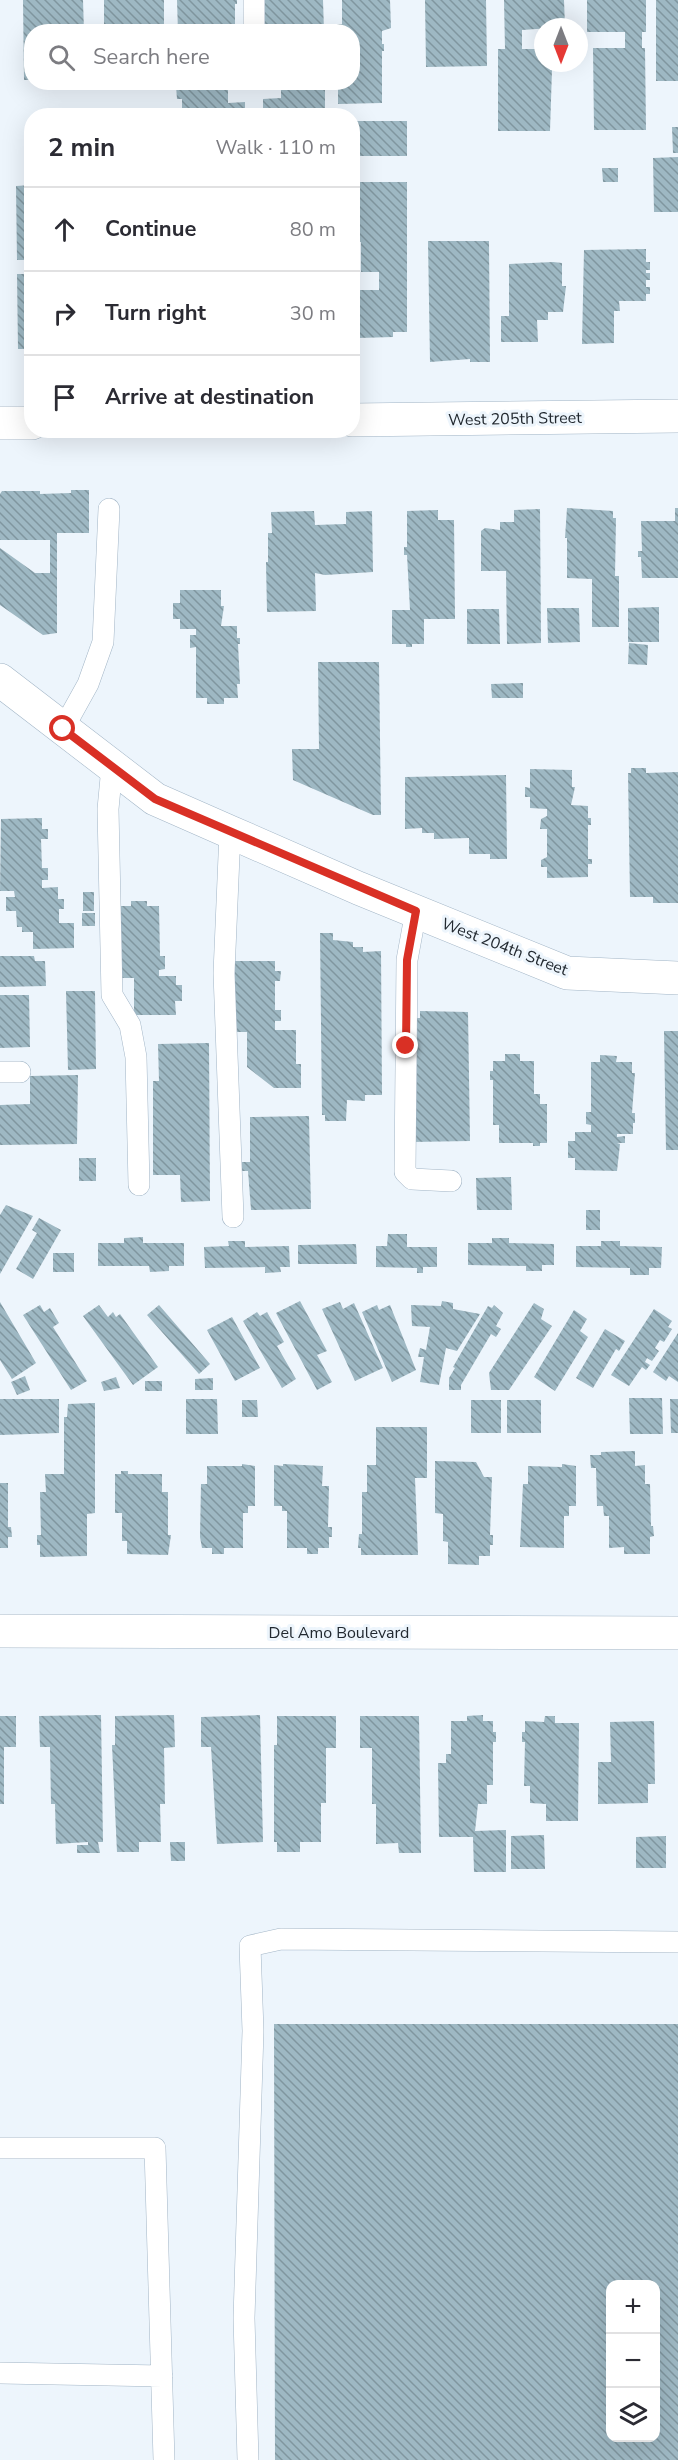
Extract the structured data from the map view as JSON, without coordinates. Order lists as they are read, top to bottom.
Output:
{
  "streets": {
    "street": ["West 205th Street", "West 204th Street", "Del Amo Boulevard"]
  },
  "north": "bottom",
  "page": {
    "search": "Search here",
    "heading": ["2 min", "Walk · 110 m"],
    "list": [
      ["Continue", "80 m"],
      ["Turn right", "30 m"],
      "Arrive at destination"
    ],
    "map_buttons": ["+", "−"]
  }
}
